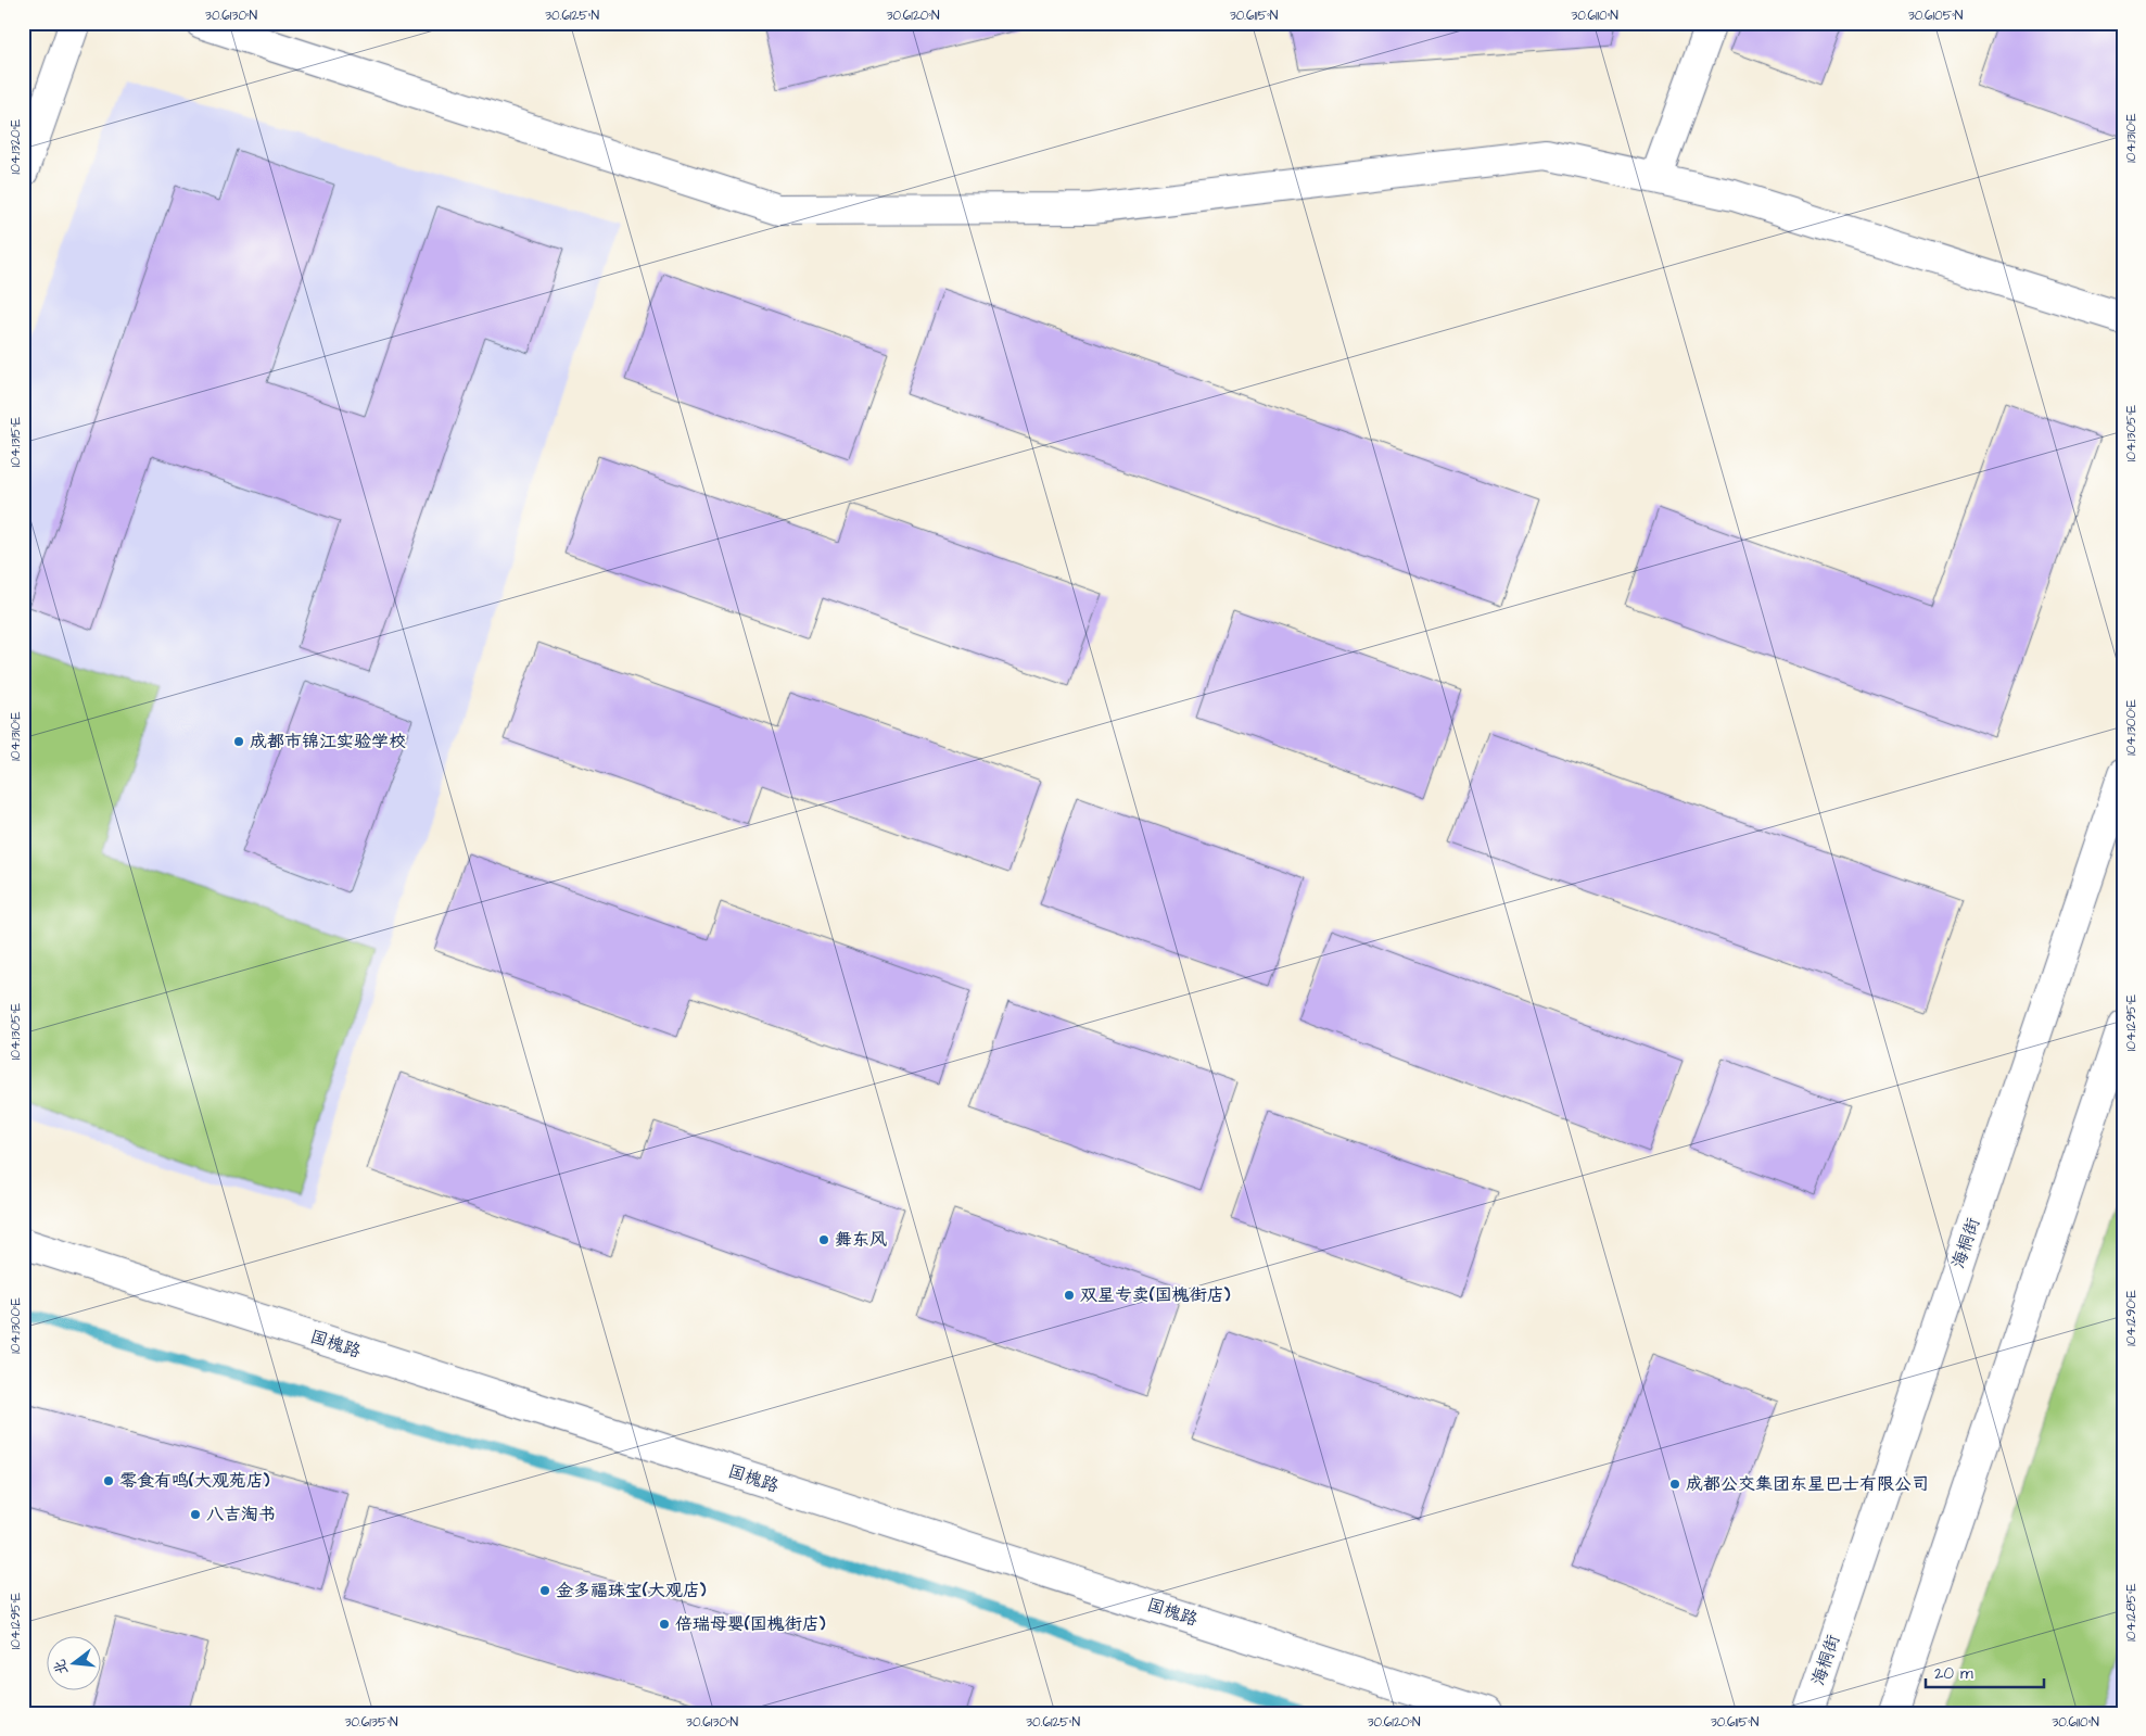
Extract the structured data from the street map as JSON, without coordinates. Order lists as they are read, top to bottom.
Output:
{
  "streets": {
    "street": ["海桐街", "国槐路"]
  },
  "places": [
    "成都市锦江实验学校",
    "舞东风",
    "双星专卖(国槐街店)",
    "零食有鸣(大观苑店)",
    "成都公交集团东星巴士有限公司",
    "八吉淘书",
    "金多福珠宝(大观店)",
    "倍瑞母婴(国槐街店)"
  ],
  "scale_bar": "20 m",
  "north": "left",
  "coordinates": [
    "30.6130°N",
    "30.6125°N",
    "30.6120°N",
    "30.6115°N",
    "30.6110°N",
    "30.6105°N",
    "104.1310°E",
    "104.1320°E",
    "104.1305°E",
    "104.1315°E",
    "104.1300°E",
    "104.1295°E",
    "104.1290°E",
    "104.1285°E",
    "30.6135°N"
  ]
}
